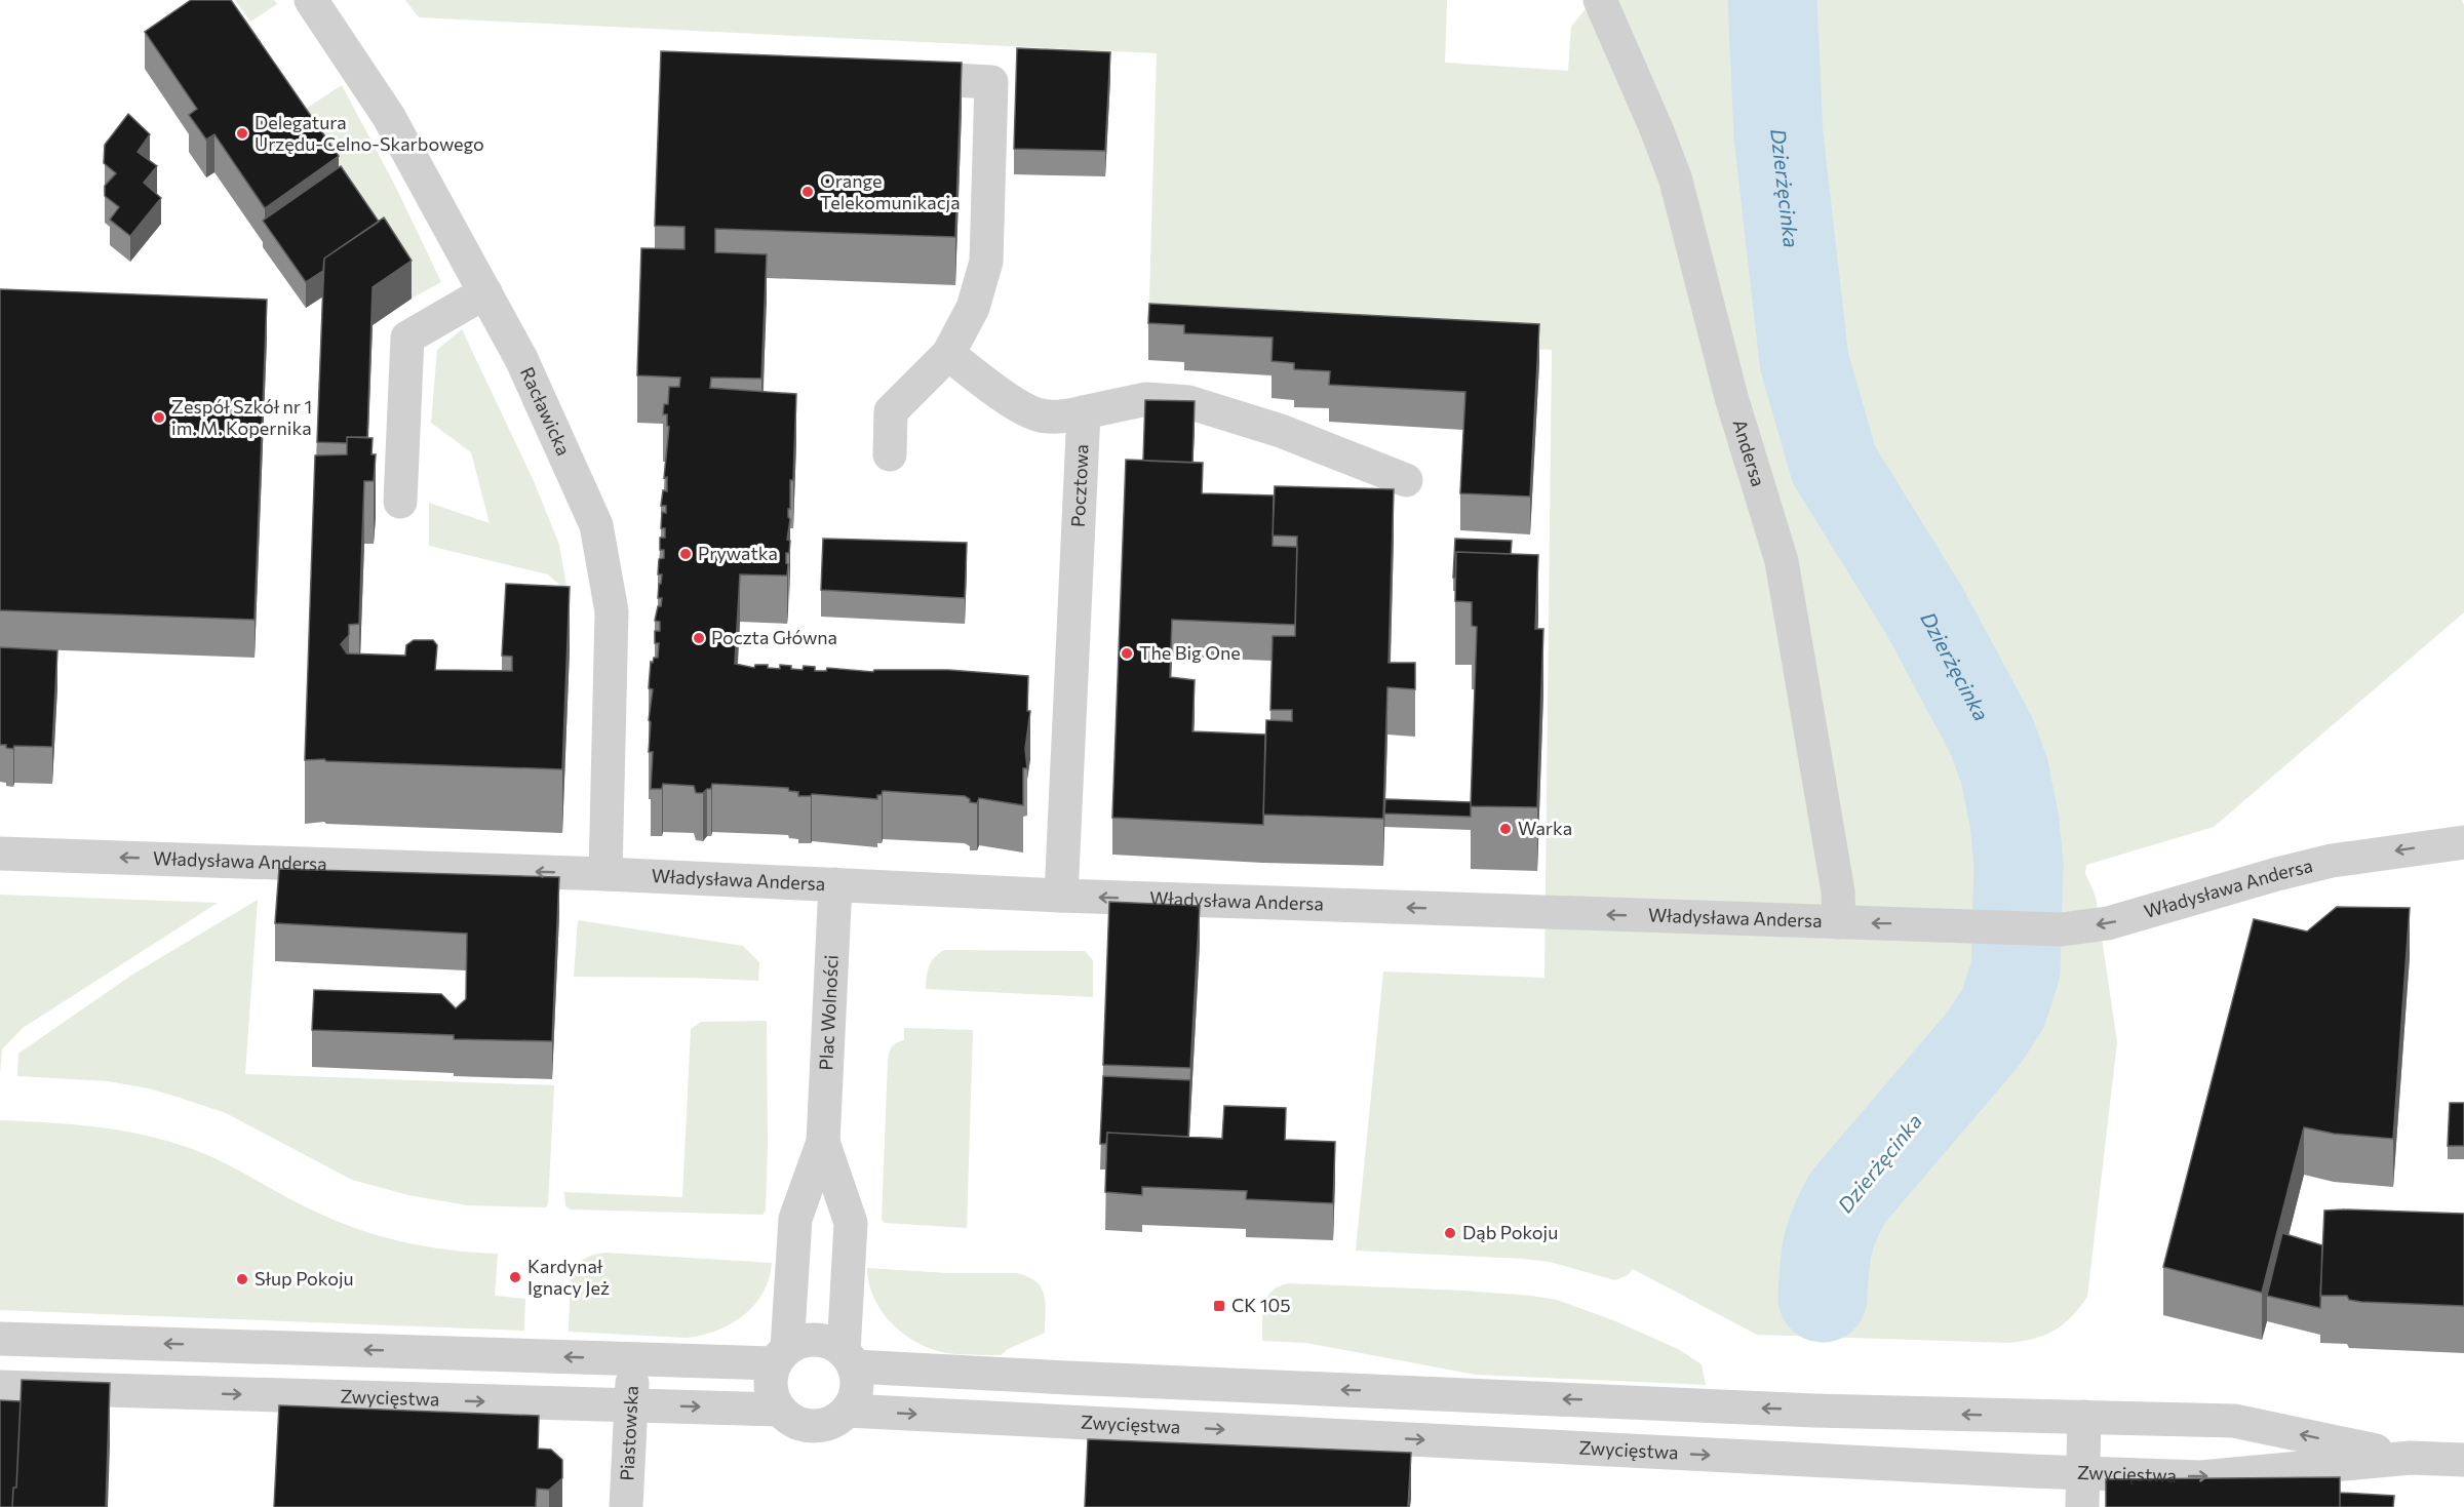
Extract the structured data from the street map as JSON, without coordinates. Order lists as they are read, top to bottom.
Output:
{
  "streets": {
    "street": [
      "Racławicka",
      "Andersa",
      "Pocztowa",
      "Władysława Andersa",
      "Plac Wolności",
      "Zwycięstwa",
      "Piastowska"
    ]
  },
  "crossings": [
    ["Racławicka", "Władysława Andersa"],
    ["Andersa", "Władysława Andersa"],
    ["Pocztowa", "Władysława Andersa"],
    ["Władysława Andersa", "Plac Wolności"],
    ["Plac Wolności", "Zwycięstwa"],
    ["Zwycięstwa", "Piastowska"]
  ],
  "one_way": ["Władysława Andersa"],
  "water": ["Dzierżęcinka"],
  "places": {
    "other": [
      "Delegatura Urzędu-Celno-Skarbowego",
      "Orange Telekomunikacja",
      "Zespół Szkół nr 1 im. M. Kopernika",
      "Prywatka",
      "Poczta Główna",
      "The Big One",
      "Warka",
      "Dąb Pokoju",
      "Kardynał Ignacy Jeż",
      "Słup Pokoju"
    ],
    "transit": ["CK 105"]
  }
}
